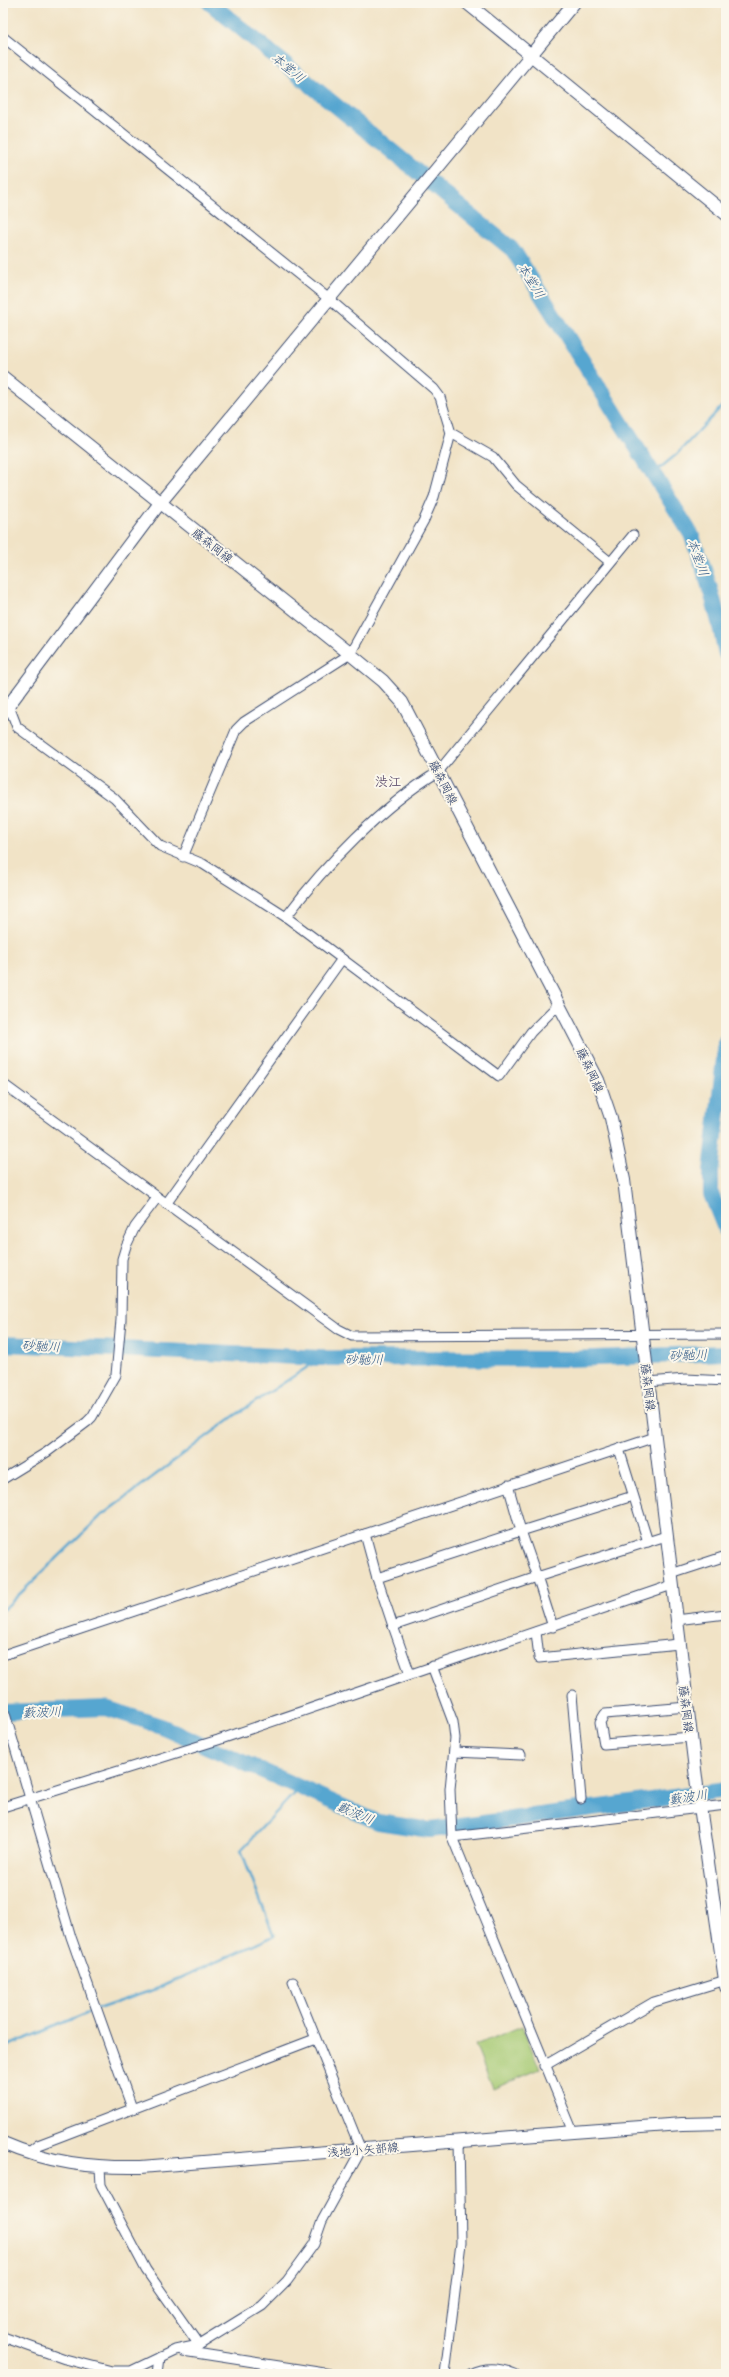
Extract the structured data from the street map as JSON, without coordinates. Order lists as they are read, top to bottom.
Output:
{
  "streets": {
    "main road": ["藤森岡線", "浅地小矢部線"]
  },
  "districts": ["渋江"],
  "water": ["本堂川", "砂馳川", "藪波川"]
}
